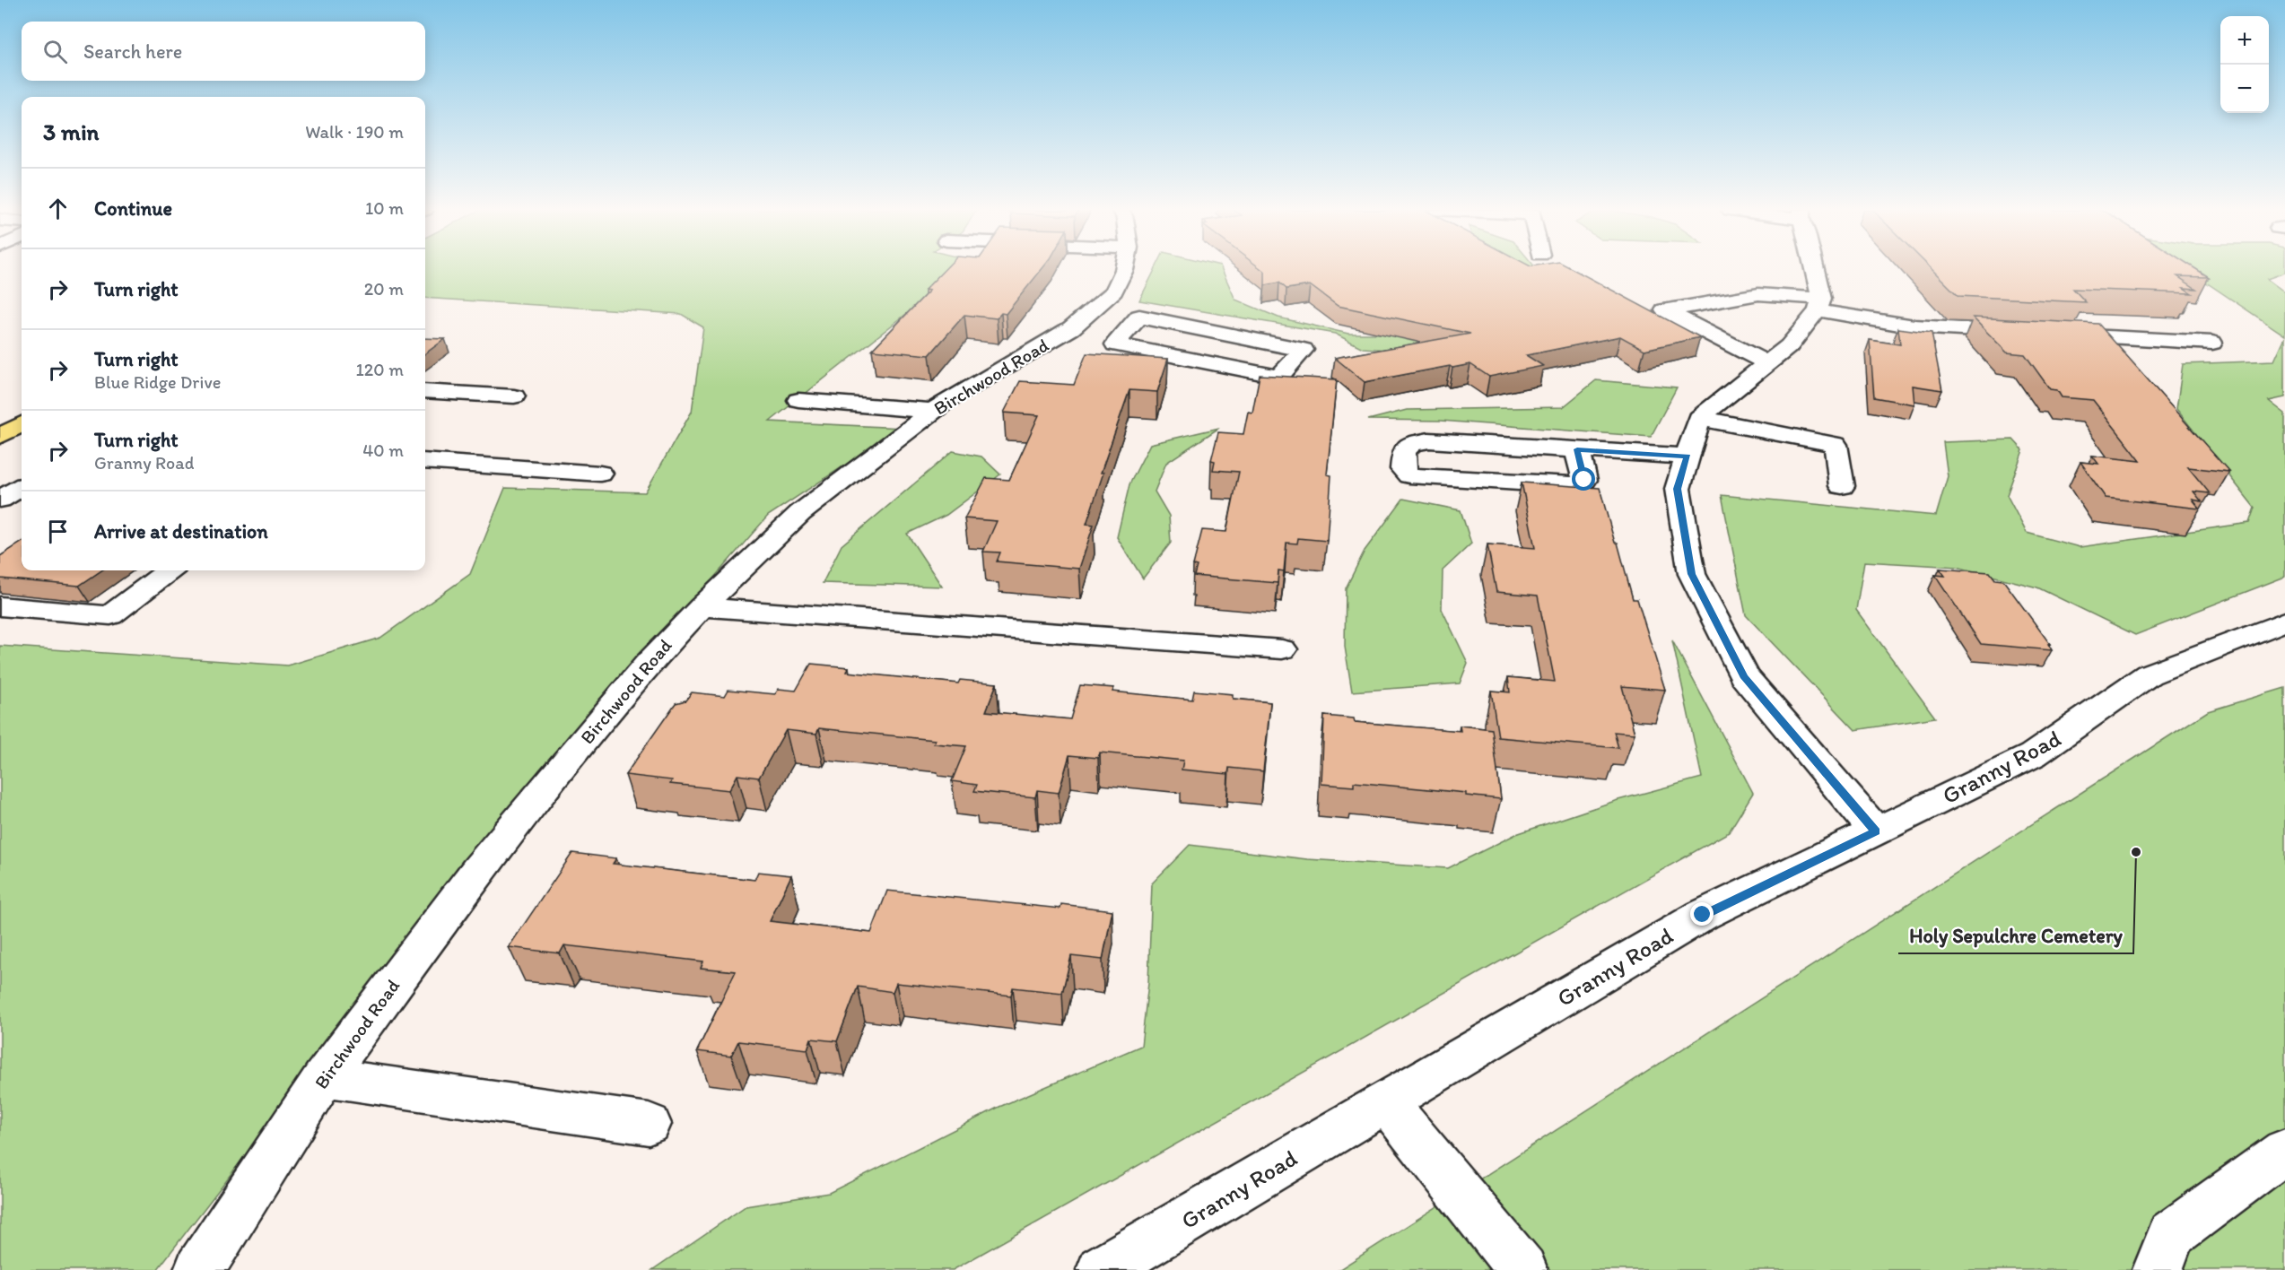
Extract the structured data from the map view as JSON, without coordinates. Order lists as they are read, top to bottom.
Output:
{
  "streets": {
    "street": ["Birchwood Road", "Granny Road"]
  },
  "places": ["Holy Sepulchre Cemetery"],
  "page": {
    "map_buttons": ["+", "−"],
    "search": "Search here",
    "heading": ["3 min", "Walk · 190 m"],
    "list": [
      ["Continue", "10 m"],
      ["Turn right", "20 m"],
      ["Turn right", "Blue Ridge Drive", "120 m"],
      ["Turn right", "Granny Road", "40 m"],
      "Arrive at destination"
    ]
  }
}
